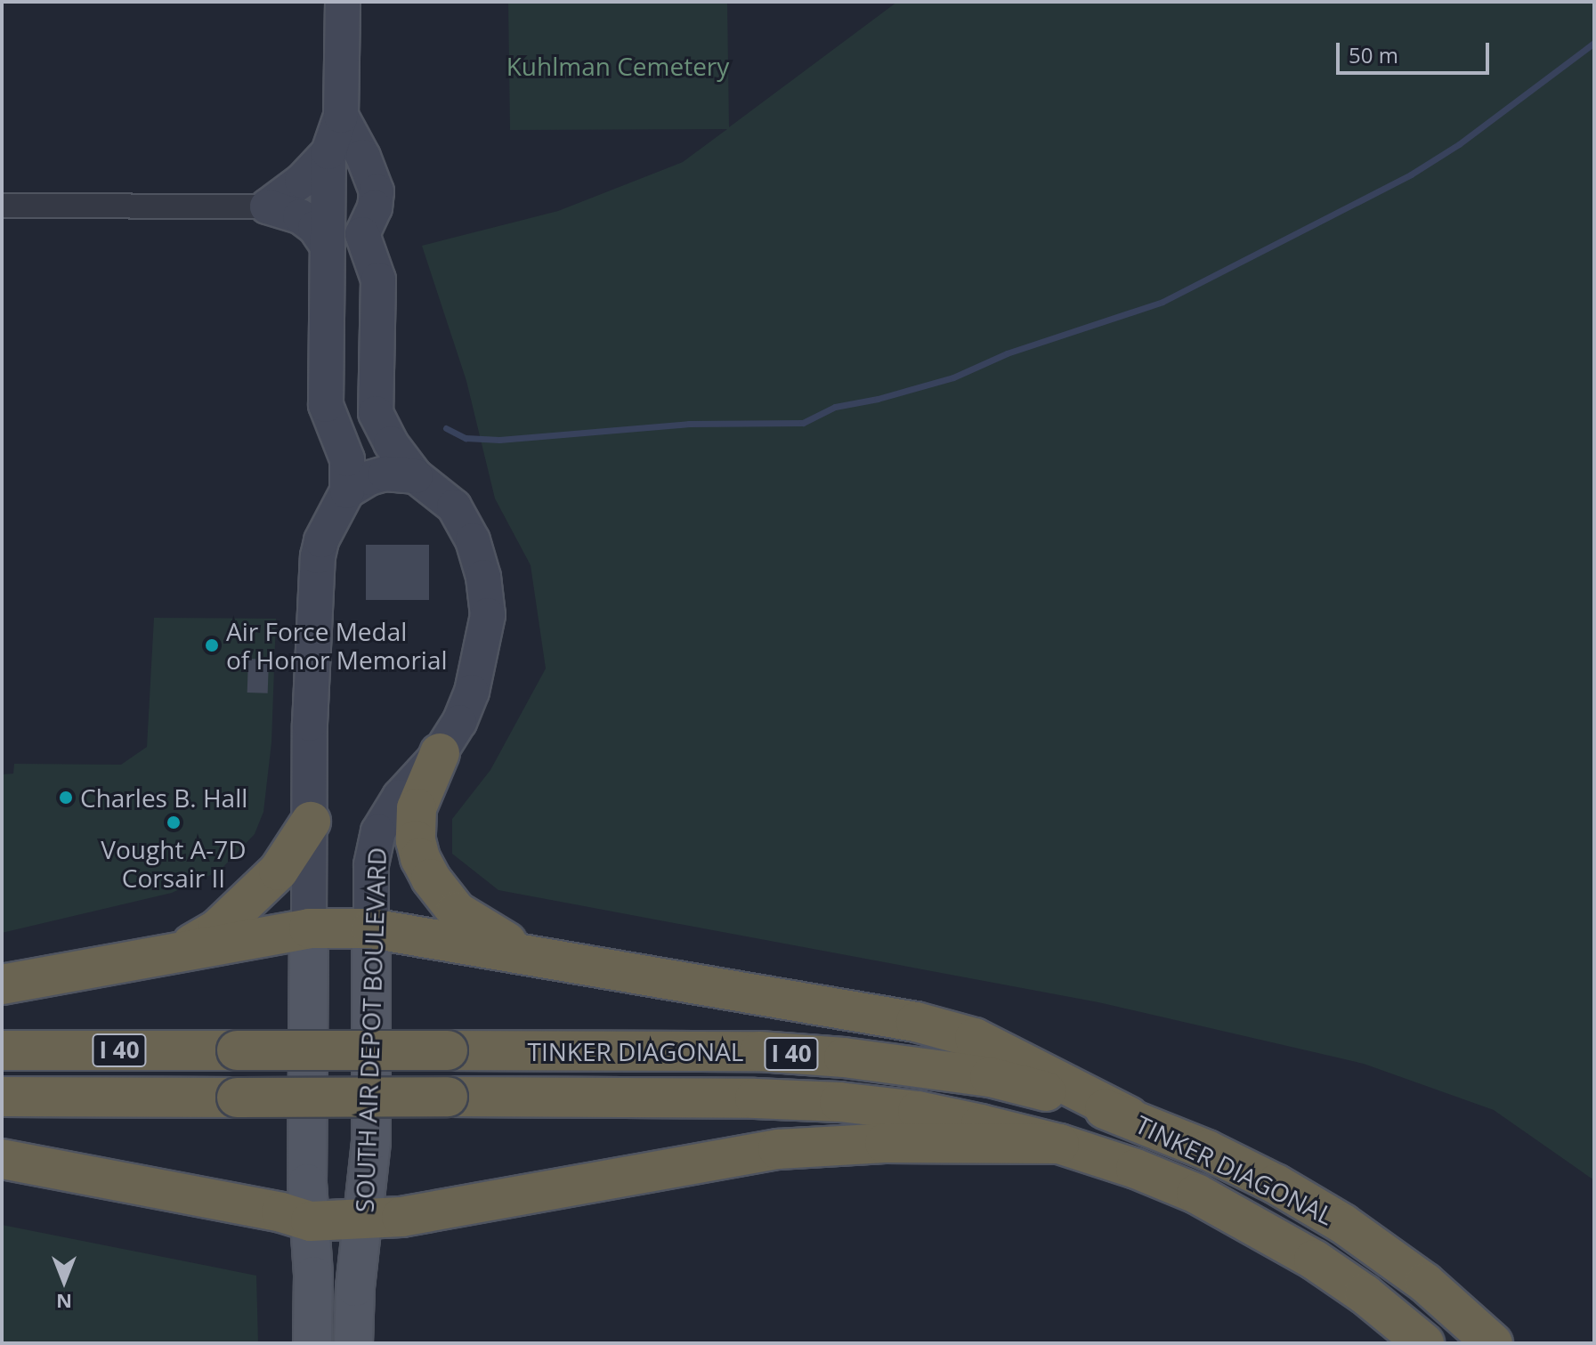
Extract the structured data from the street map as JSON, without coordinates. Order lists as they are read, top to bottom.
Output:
{
  "streets": {
    "highway": ["I 40", "TINKER DIAGONAL"],
    "main road": ["SOUTH AIR DEPOT BOULEVARD"]
  },
  "parks": ["Kuhlman Cemetery"],
  "places": ["Air Force Medal of Honor Memorial", "Charles B. Hall", "Vought A-7D Corsair II"],
  "scale_bar": "50 m",
  "north": "bottom"
}
